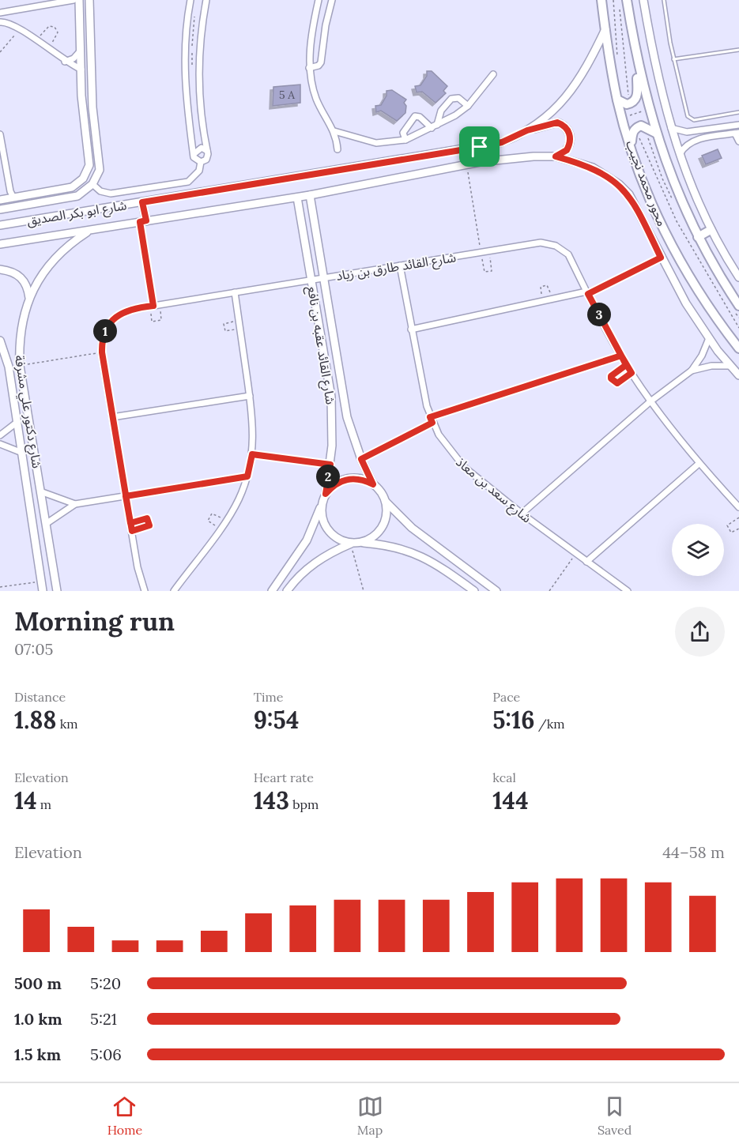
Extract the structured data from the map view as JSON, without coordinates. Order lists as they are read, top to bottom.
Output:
{
  "streets": {
    "main road": ["محور محمد نجيب"],
    "street": [
      "شارع ابو بكر الصديق",
      "شارع القائد طارق بن زياد",
      "شارع القائد عقبه بن نافع",
      "شارع دكتور علي مشرفة",
      "شارع سعد بن معاذ"
    ]
  },
  "crossings": [
    ["محور محمد نجيب", "شارع ابو بكر الصديق"],
    ["شارع ابو بكر الصديق", "شارع القائد عقبه بن نافع"],
    ["شارع ابو بكر الصديق", "شارع دكتور علي مشرفة"],
    ["شارع القائد طارق بن زياد", "شارع القائد عقبه بن نافع"],
    ["شارع القائد طارق بن زياد", "شارع سعد بن معاذ"]
  ],
  "house_numbers": ["5 A"],
  "page": {
    "pins": ["3", "1", "2"],
    "heading": ["Morning run", "07:05"],
    "stats": [
      ["Distance", "1.88 km"],
      ["Time", "9:54"],
      ["Pace", "5:16 /km"],
      ["Elevation", "14 m"],
      ["Heart rate", "143 bpm"],
      ["kcal", "144"]
    ],
    "chart": ["Elevation", "44–58 m"],
    "list": [
      {
        "name": "500 m",
        "note": "5:20"
      },
      {
        "name": "1.0 km",
        "note": "5:21"
      },
      {
        "name": "1.5 km",
        "note": "5:06"
      }
    ],
    "tabs": ["Home", "Map", "Saved"]
  }
}
